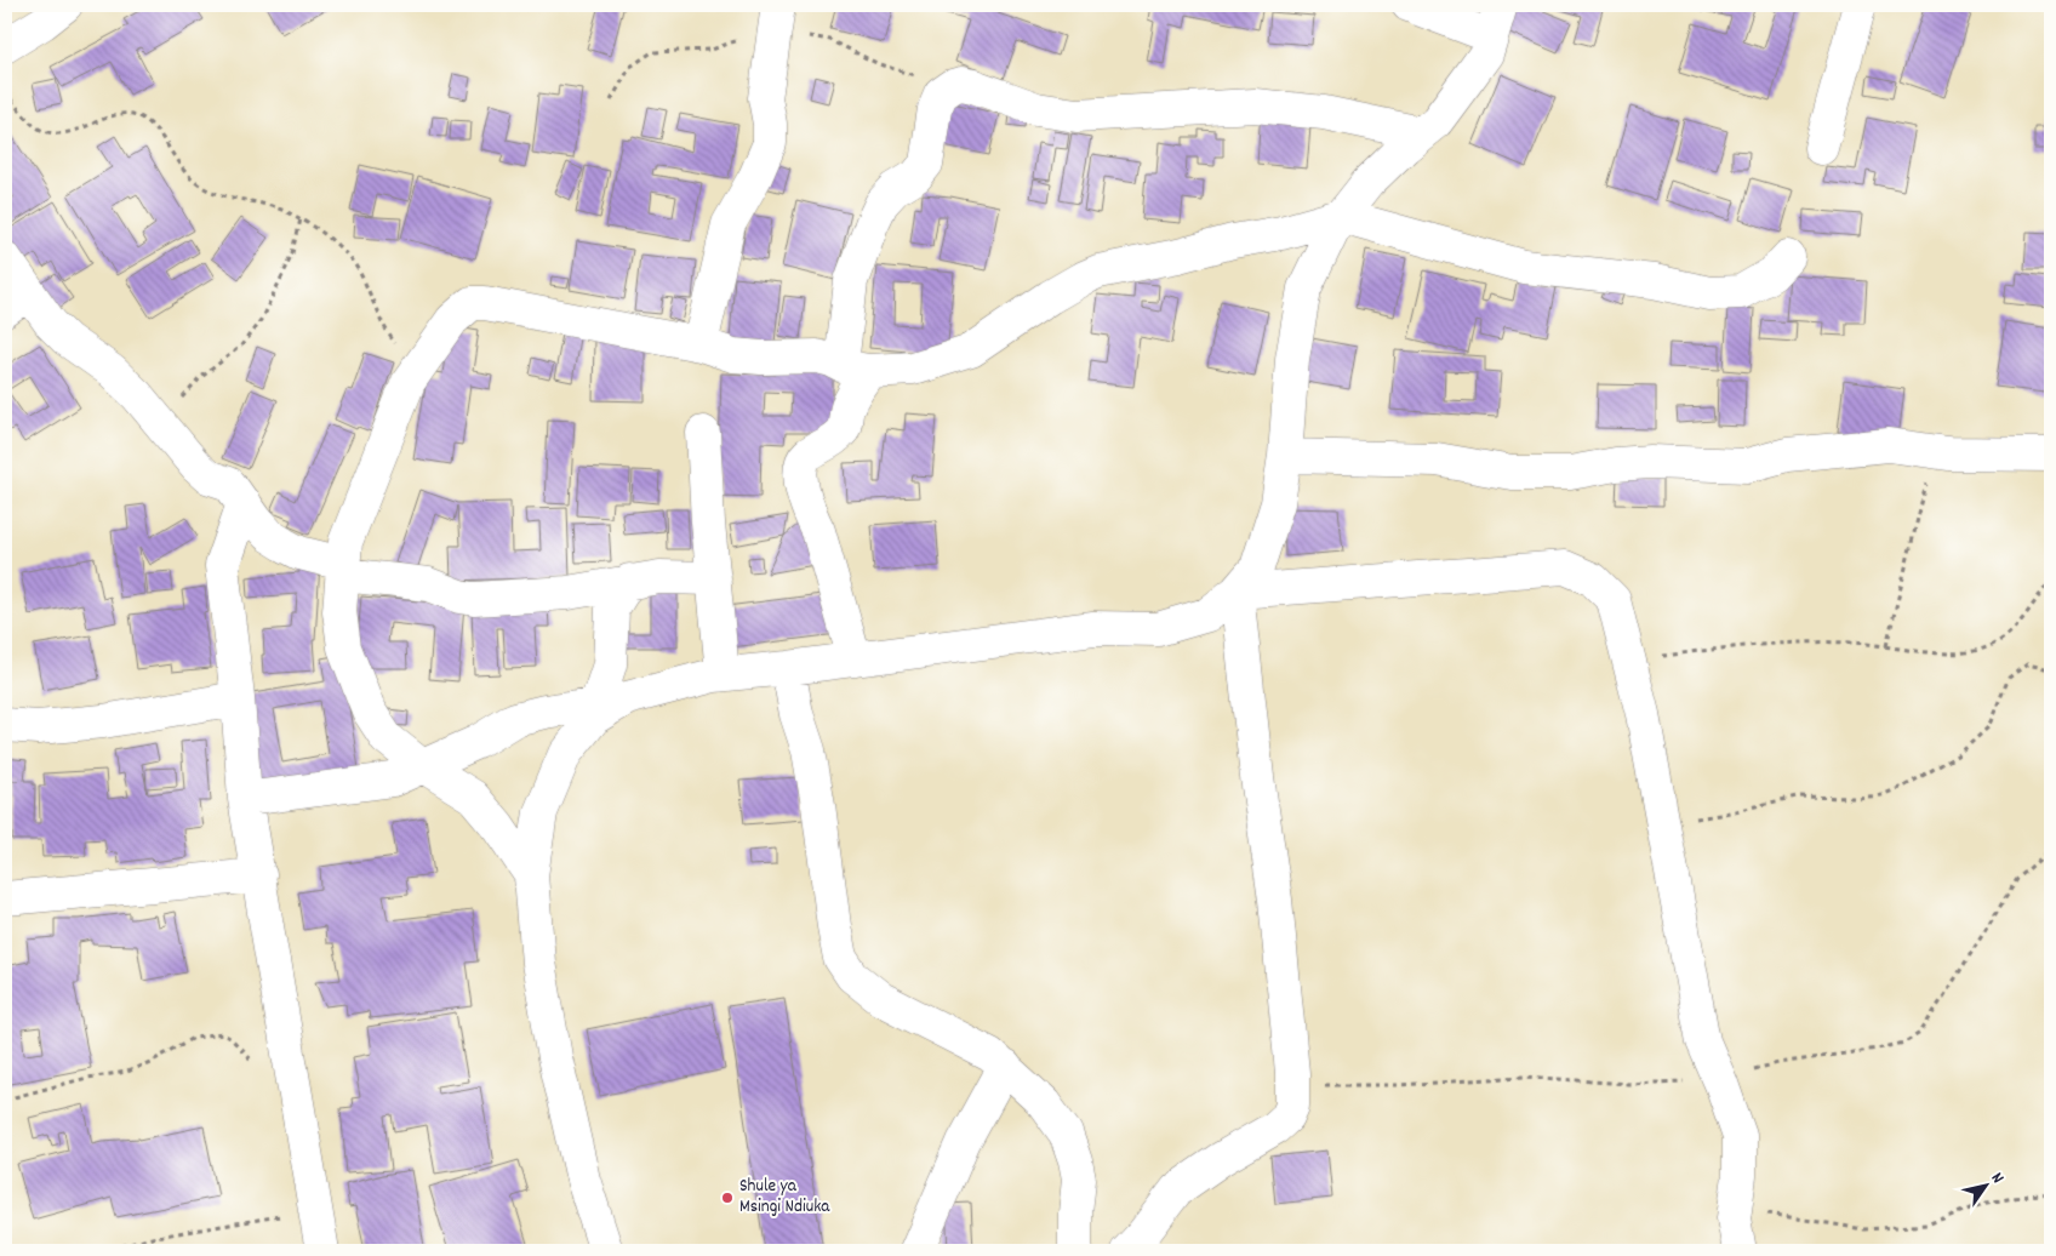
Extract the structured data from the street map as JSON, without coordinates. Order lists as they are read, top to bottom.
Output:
{
  "places": ["Shule ya Msingi Ndiuka"],
  "north": "top right"
}
